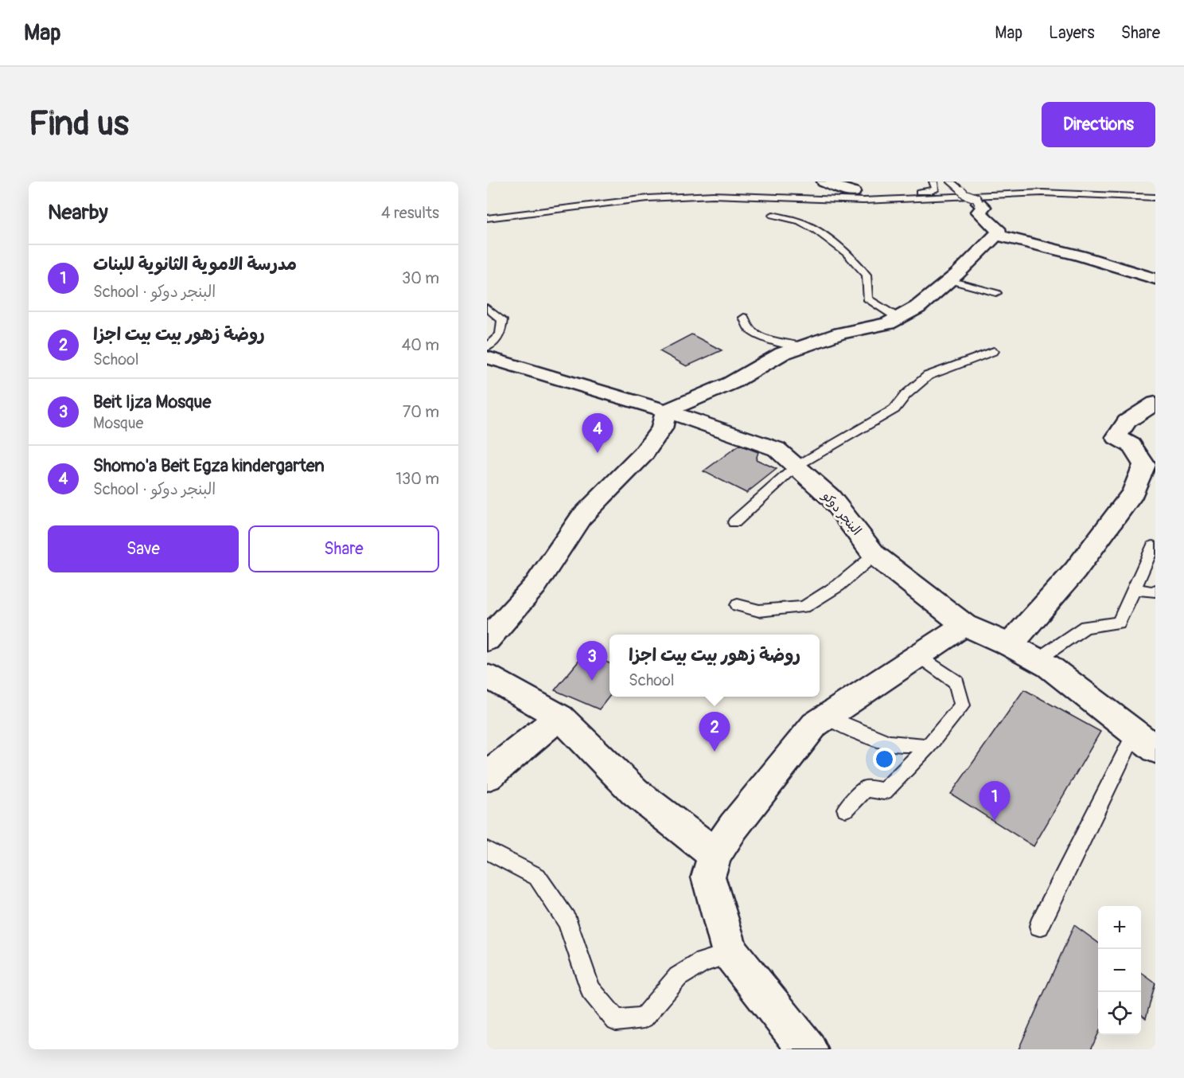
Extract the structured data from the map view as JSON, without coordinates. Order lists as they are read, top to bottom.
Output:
{
  "streets": {
    "street": ["البنجر دوكو"]
  },
  "page": {
    "header": "Map",
    "nav": ["Map", "Layers", "Share"],
    "buttons": [
      "Directions",
      ["Save", "Share"]
    ],
    "title": "Find us",
    "heading": ["Nearby", "4 results"],
    "list": [
      {
        "mark": "1",
        "name": "مدرسة الاموية الثانوية للبنات",
        "note": "School · البنجر دوكو",
        "value": "30 m"
      },
      {
        "mark": "2",
        "name": "روضة زهور بيت بيت اجزا",
        "note": "School",
        "value": "40 m"
      },
      {
        "mark": "3",
        "name": "Beit Ijza Mosque",
        "note": "Mosque",
        "value": "70 m"
      },
      {
        "mark": "4",
        "name": "Shomo'a Beit Egza kindergarten",
        "note": "School · البنجر دوكو",
        "value": "130 m"
      }
    ],
    "pins": [
      "4",
      "3",
      "2",
      "1"
    ],
    "popup": ["روضة زهور بيت بيت اجزا", "School"],
    "map_buttons": ["+", "−"]
  }
}
